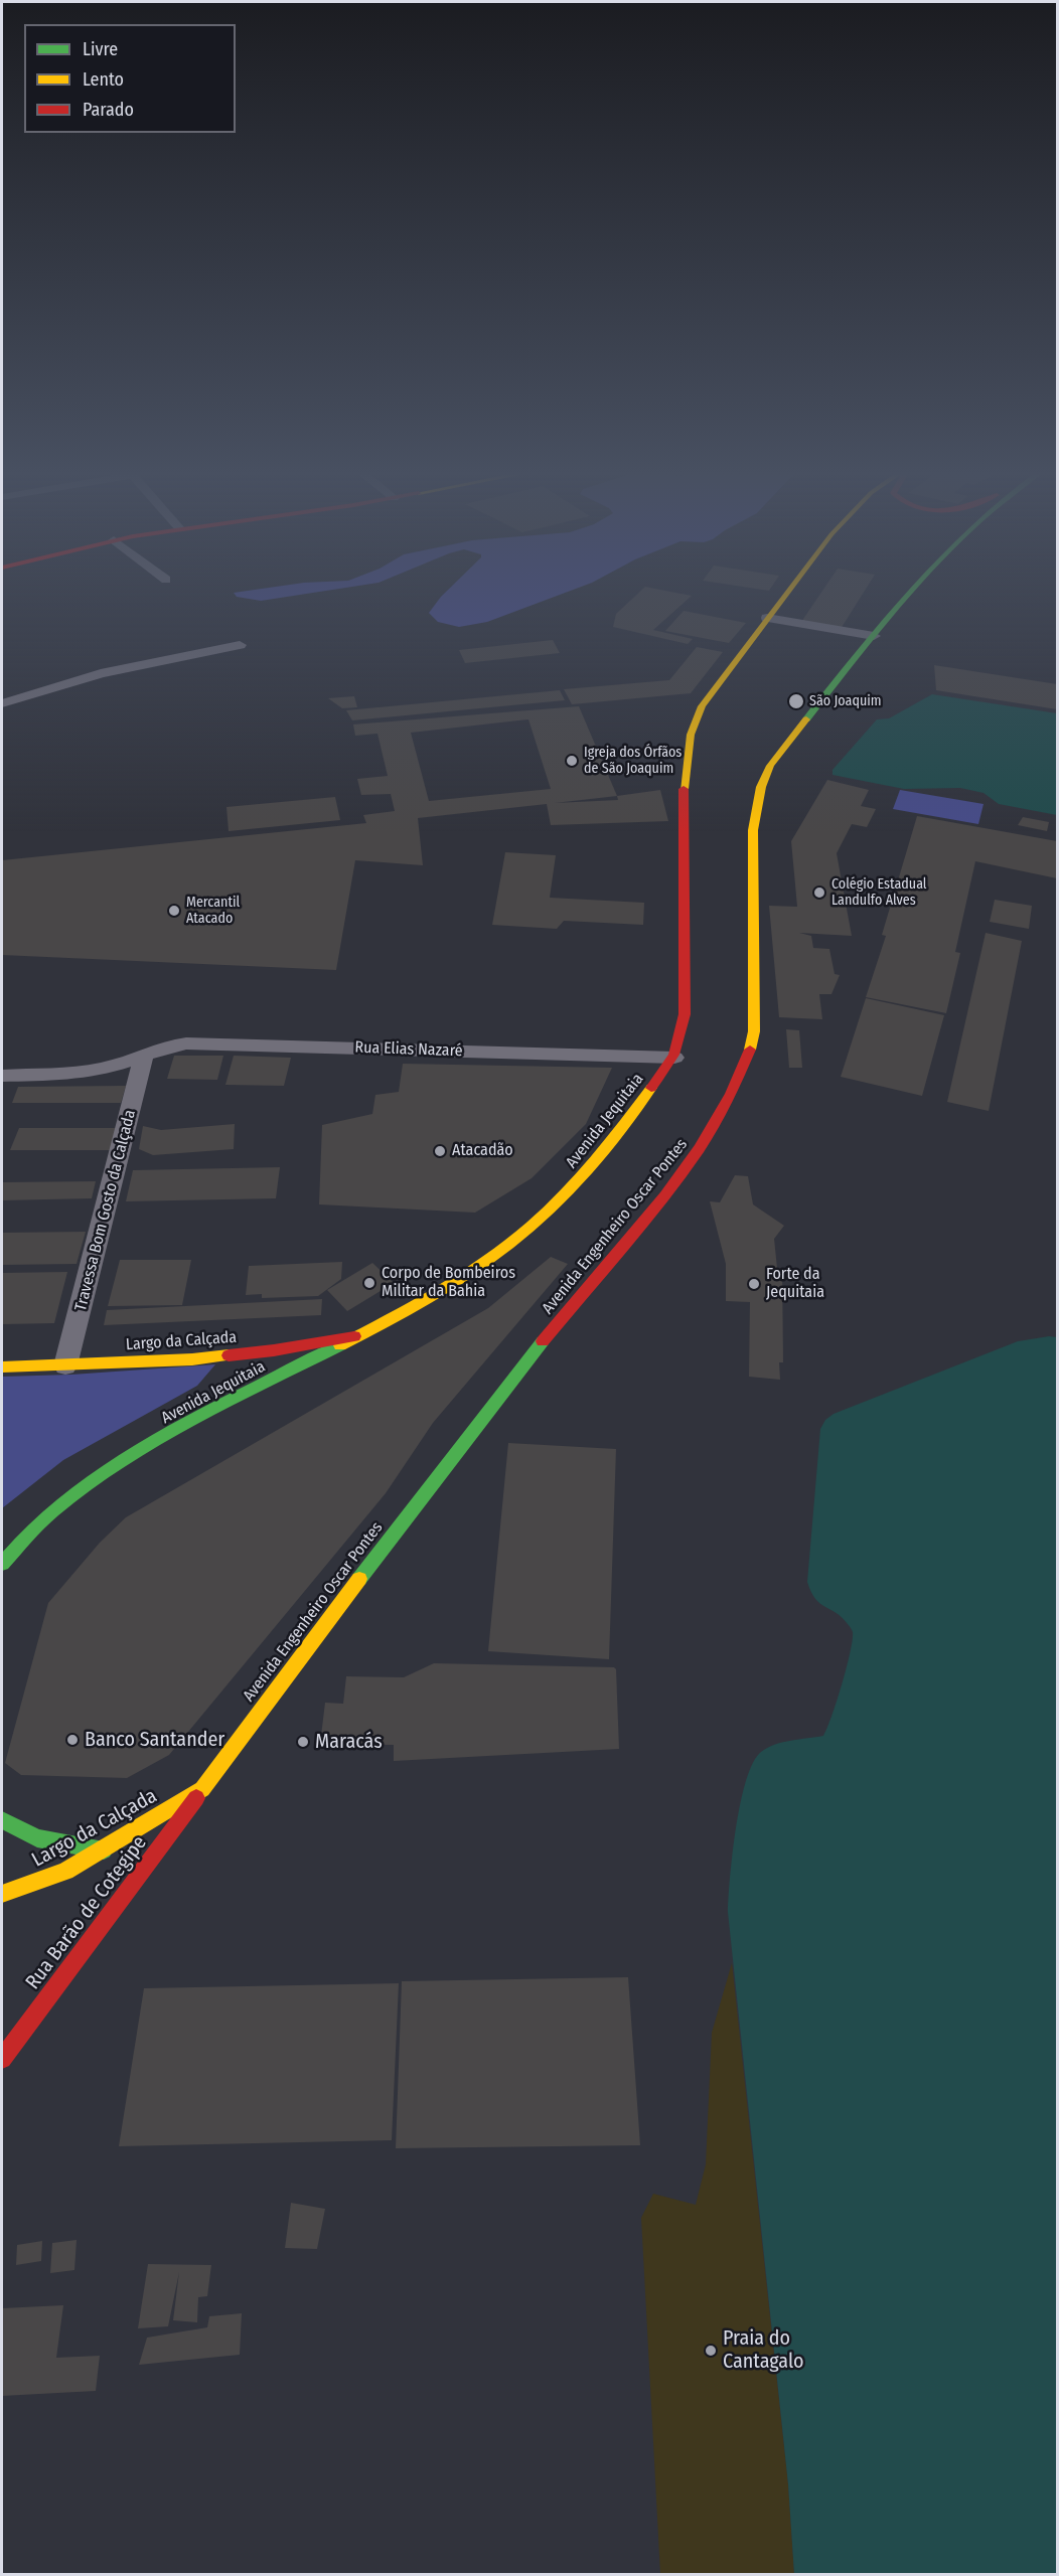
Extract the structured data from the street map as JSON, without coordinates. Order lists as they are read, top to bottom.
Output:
{
  "streets": {
    "main road": [
      "Avenida Jequitaia",
      "Avenida Engenheiro Oscar Pontes",
      "Largo da Calçada",
      "Rua Barão de Cotegipe"
    ],
    "street": ["Rua Elias Nazaré", "Travessa Bom Gosto da Calçada"]
  },
  "crossings": [
    ["Rua Elias Nazaré", "Avenida Jequitaia"],
    ["Rua Elias Nazaré", "Travessa Bom Gosto da Calçada"],
    ["Avenida Jequitaia", "Largo da Calçada"],
    ["Travessa Bom Gosto da Calçada", "Largo da Calçada"],
    ["Avenida Engenheiro Oscar Pontes", "Largo da Calçada"],
    ["Avenida Engenheiro Oscar Pontes", "Rua Barão de Cotegipe"],
    ["Largo da Calçada", "Rua Barão de Cotegipe"]
  ],
  "places": [
    "São Joaquim",
    "Igreja dos Órfãos de São Joaquim",
    "Colégio Estadual Landulfo Alves",
    "Mercantil Atacado",
    "Atacadão",
    "Corpo de Bombeiros Militar da Bahia",
    "Forte da Jequitaia",
    "Banco Santander",
    "Maracás",
    "Praia do Cantagalo"
  ],
  "legend": ["Livre", "Lento", "Parado"]
}
